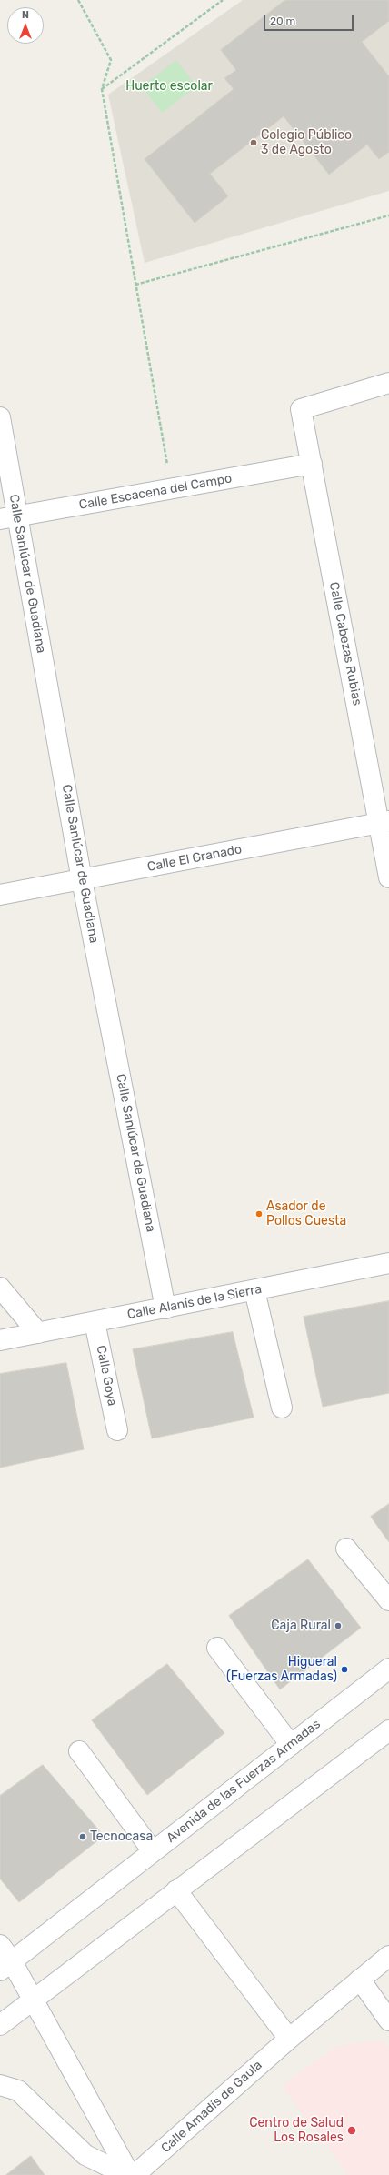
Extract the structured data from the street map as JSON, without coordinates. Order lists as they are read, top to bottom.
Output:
{
  "streets": {
    "street": [
      "Calle Escacena del Campo",
      "Calle Sanlúcar de Guadiana",
      "Calle Cabezas Rubias",
      "Calle El Granado",
      "Calle Alanís de la Sierra",
      "Calle Goya",
      "Avenida de las Fuerzas Armadas",
      "Calle Amadís de Gaula"
    ]
  },
  "crossings": [
    ["Calle Escacena del Campo", "Calle Sanlúcar de Guadiana"],
    ["Calle Escacena del Campo", "Calle Cabezas Rubias"],
    ["Calle Sanlúcar de Guadiana", "Calle El Granado"],
    ["Calle Sanlúcar de Guadiana", "Calle Alanís de la Sierra"],
    ["Calle Cabezas Rubias", "Calle El Granado"],
    ["Calle Alanís de la Sierra", "Calle Goya"]
  ],
  "parks": ["Huerto escolar"],
  "places": [
    "Colegio Público 3 de Agosto",
    "Asador de Pollos Cuesta",
    "Caja Rural",
    "Higueral (Fuerzas Armadas)",
    "Tecnocasa",
    "Centro de Salud Los Rosales"
  ],
  "scale_bar": "20 m",
  "north": "top"
}
